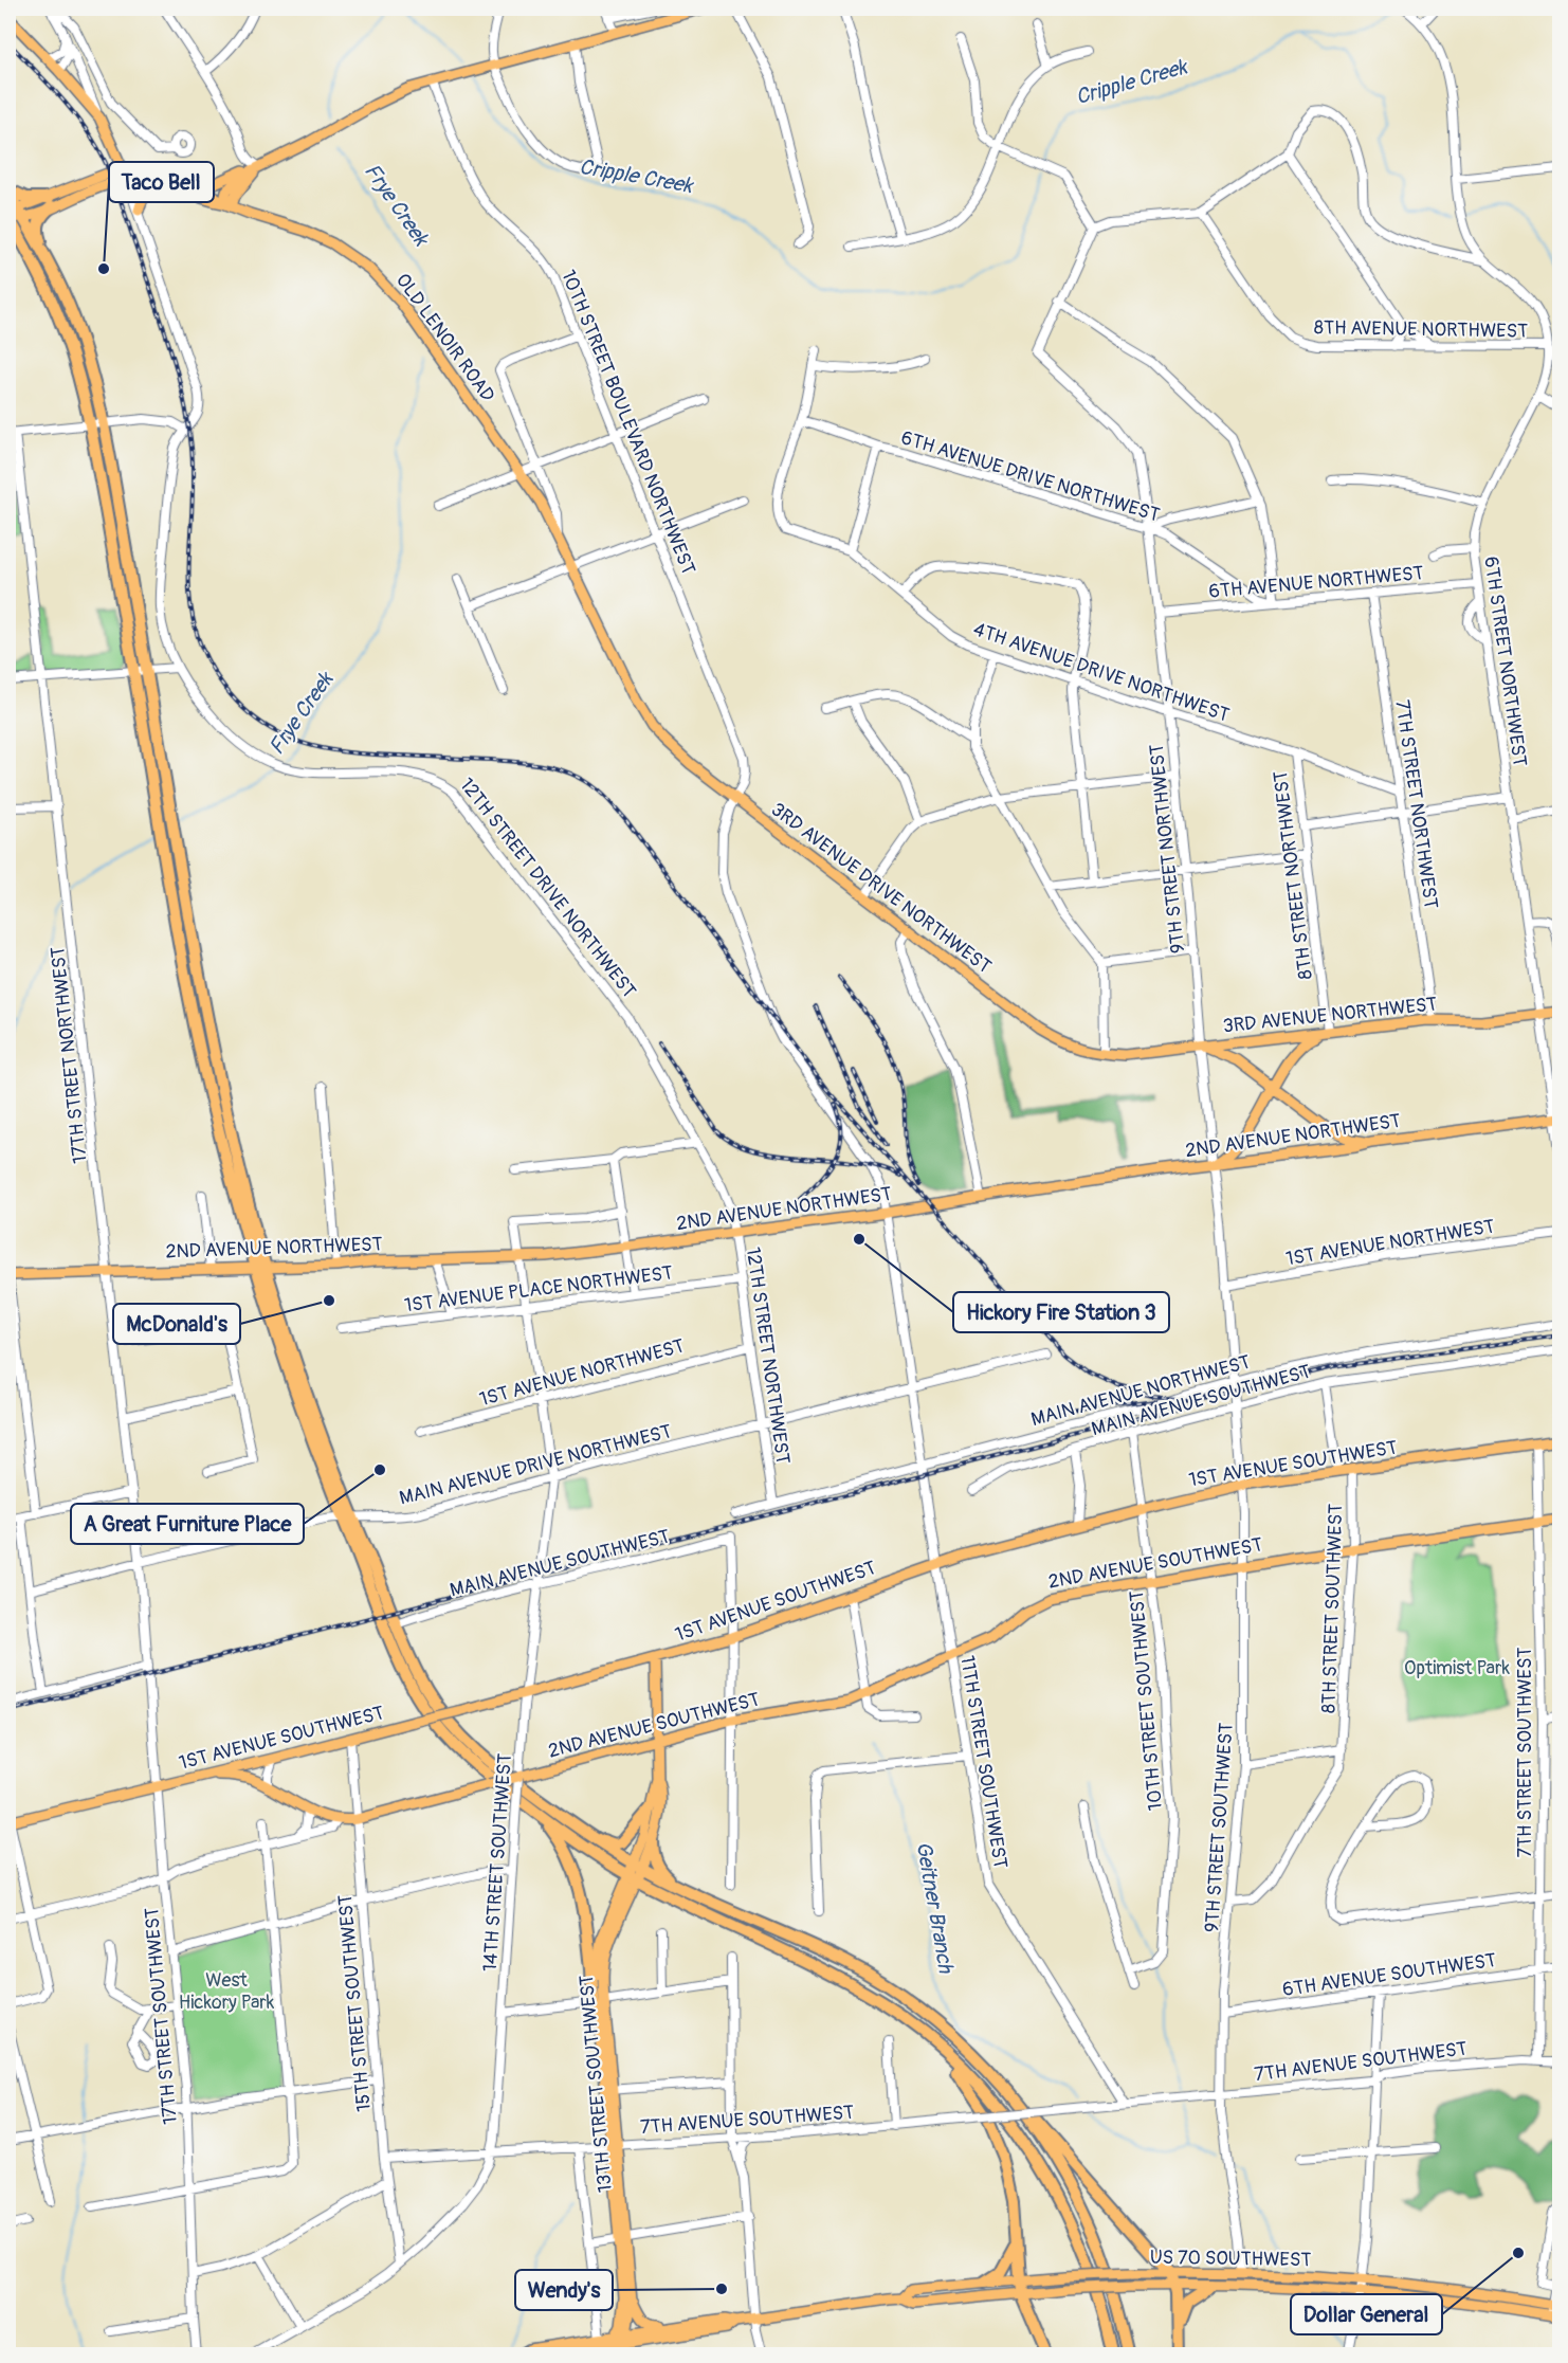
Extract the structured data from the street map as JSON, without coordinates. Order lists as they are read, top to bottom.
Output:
{
  "streets": {
    "main road": [
      "OLD LENOIR ROAD",
      "12TH STREET DRIVE NORTHWEST",
      "3RD AVENUE DRIVE NORTHWEST",
      "3RD AVENUE NORTHWEST",
      "2ND AVENUE NORTHWEST",
      "1ST AVENUE SOUTHWEST",
      "2ND AVENUE SOUTHWEST",
      "13TH STREET SOUTHWEST",
      "US 70 SOUTHWEST"
    ],
    "street": [
      "8TH AVENUE NORTHWEST",
      "10TH STREET BOULEVARD NORTHWEST",
      "6TH AVENUE DRIVE NORTHWEST",
      "6TH AVENUE NORTHWEST",
      "6TH STREET NORTHWEST",
      "4TH AVENUE DRIVE NORTHWEST",
      "7TH STREET NORTHWEST",
      "9TH STREET NORTHWEST",
      "8TH STREET NORTHWEST",
      "17TH STREET NORTHWEST",
      "1ST AVENUE NORTHWEST",
      "1ST AVENUE PLACE NORTHWEST",
      "12TH STREET NORTHWEST",
      "MAIN AVENUE NORTHWEST",
      "MAIN AVENUE SOUTHWEST",
      "MAIN AVENUE DRIVE NORTHWEST",
      "8TH STREET SOUTHWEST",
      "10TH STREET SOUTHWEST",
      "7TH STREET SOUTHWEST",
      "11TH STREET SOUTHWEST",
      "9TH STREET SOUTHWEST",
      "14TH STREET SOUTHWEST",
      "6TH AVENUE SOUTHWEST",
      "15TH STREET SOUTHWEST",
      "17TH STREET SOUTHWEST",
      "7TH AVENUE SOUTHWEST"
    ]
  },
  "crossings": [
    ["8TH AVENUE NORTHWEST", "6TH STREET NORTHWEST"],
    ["OLD LENOIR ROAD", "12TH STREET DRIVE NORTHWEST"],
    ["OLD LENOIR ROAD", "3RD AVENUE DRIVE NORTHWEST"],
    ["10TH STREET BOULEVARD NORTHWEST", "3RD AVENUE DRIVE NORTHWEST"],
    ["10TH STREET BOULEVARD NORTHWEST", "2ND AVENUE NORTHWEST"],
    ["10TH STREET BOULEVARD NORTHWEST", "11TH STREET SOUTHWEST"],
    ["6TH AVENUE DRIVE NORTHWEST", "6TH AVENUE NORTHWEST"],
    ["6TH AVENUE DRIVE NORTHWEST", "4TH AVENUE DRIVE NORTHWEST"],
    ["6TH AVENUE DRIVE NORTHWEST", "9TH STREET NORTHWEST"],
    ["6TH AVENUE NORTHWEST", "6TH STREET NORTHWEST"],
    ["6TH AVENUE NORTHWEST", "7TH STREET NORTHWEST"],
    ["6TH AVENUE NORTHWEST", "9TH STREET NORTHWEST"],
    ["6TH STREET NORTHWEST", "3RD AVENUE NORTHWEST"],
    ["6TH STREET NORTHWEST", "2ND AVENUE NORTHWEST"],
    ["4TH AVENUE DRIVE NORTHWEST", "7TH STREET NORTHWEST"],
    ["4TH AVENUE DRIVE NORTHWEST", "9TH STREET NORTHWEST"],
    ["4TH AVENUE DRIVE NORTHWEST", "8TH STREET NORTHWEST"],
    ["7TH STREET NORTHWEST", "3RD AVENUE NORTHWEST"],
    ["9TH STREET NORTHWEST", "3RD AVENUE NORTHWEST"],
    ["9TH STREET NORTHWEST", "2ND AVENUE NORTHWEST"],
    ["9TH STREET NORTHWEST", "1ST AVENUE NORTHWEST"],
    ["9TH STREET NORTHWEST", "MAIN AVENUE NORTHWEST"],
    ["9TH STREET NORTHWEST", "9TH STREET SOUTHWEST"],
    ["8TH STREET NORTHWEST", "3RD AVENUE NORTHWEST"],
    ["12TH STREET DRIVE NORTHWEST", "12TH STREET NORTHWEST"],
    ["3RD AVENUE DRIVE NORTHWEST", "3RD AVENUE NORTHWEST"],
    ["17TH STREET NORTHWEST", "2ND AVENUE NORTHWEST"],
    ["17TH STREET NORTHWEST", "MAIN AVENUE DRIVE NORTHWEST"],
    ["17TH STREET NORTHWEST", "17TH STREET SOUTHWEST"],
    ["2ND AVENUE NORTHWEST", "12TH STREET NORTHWEST"],
    ["2ND AVENUE NORTHWEST", "11TH STREET SOUTHWEST"],
    ["2ND AVENUE NORTHWEST", "14TH STREET SOUTHWEST"],
    ["1ST AVENUE NORTHWEST", "12TH STREET NORTHWEST"],
    ["1ST AVENUE NORTHWEST", "14TH STREET SOUTHWEST"],
    ["1ST AVENUE PLACE NORTHWEST", "12TH STREET NORTHWEST"],
    ["1ST AVENUE PLACE NORTHWEST", "14TH STREET SOUTHWEST"],
    ["12TH STREET NORTHWEST", "MAIN AVENUE NORTHWEST"],
    ["12TH STREET NORTHWEST", "MAIN AVENUE DRIVE NORTHWEST"],
    ["MAIN AVENUE NORTHWEST", "11TH STREET SOUTHWEST"],
    ["MAIN AVENUE NORTHWEST", "9TH STREET SOUTHWEST"],
    ["MAIN AVENUE SOUTHWEST", "1ST AVENUE SOUTHWEST"],
    ["MAIN AVENUE SOUTHWEST", "10TH STREET SOUTHWEST"],
    ["MAIN AVENUE SOUTHWEST", "9TH STREET SOUTHWEST"],
    ["MAIN AVENUE SOUTHWEST", "14TH STREET SOUTHWEST"],
    ["1ST AVENUE SOUTHWEST", "2ND AVENUE SOUTHWEST"],
    ["1ST AVENUE SOUTHWEST", "8TH STREET SOUTHWEST"],
    ["1ST AVENUE SOUTHWEST", "10TH STREET SOUTHWEST"],
    ["1ST AVENUE SOUTHWEST", "7TH STREET SOUTHWEST"],
    ["1ST AVENUE SOUTHWEST", "11TH STREET SOUTHWEST"],
    ["1ST AVENUE SOUTHWEST", "9TH STREET SOUTHWEST"],
    ["1ST AVENUE SOUTHWEST", "14TH STREET SOUTHWEST"],
    ["1ST AVENUE SOUTHWEST", "15TH STREET SOUTHWEST"],
    ["1ST AVENUE SOUTHWEST", "17TH STREET SOUTHWEST"],
    ["1ST AVENUE SOUTHWEST", "13TH STREET SOUTHWEST"],
    ["MAIN AVENUE DRIVE NORTHWEST", "11TH STREET SOUTHWEST"],
    ["MAIN AVENUE DRIVE NORTHWEST", "14TH STREET SOUTHWEST"],
    ["2ND AVENUE SOUTHWEST", "8TH STREET SOUTHWEST"],
    ["2ND AVENUE SOUTHWEST", "10TH STREET SOUTHWEST"],
    ["2ND AVENUE SOUTHWEST", "7TH STREET SOUTHWEST"],
    ["2ND AVENUE SOUTHWEST", "11TH STREET SOUTHWEST"],
    ["2ND AVENUE SOUTHWEST", "9TH STREET SOUTHWEST"],
    ["2ND AVENUE SOUTHWEST", "14TH STREET SOUTHWEST"],
    ["2ND AVENUE SOUTHWEST", "15TH STREET SOUTHWEST"],
    ["2ND AVENUE SOUTHWEST", "17TH STREET SOUTHWEST"],
    ["2ND AVENUE SOUTHWEST", "13TH STREET SOUTHWEST"],
    ["8TH STREET SOUTHWEST", "9TH STREET SOUTHWEST"],
    ["7TH STREET SOUTHWEST", "6TH AVENUE SOUTHWEST"],
    ["7TH STREET SOUTHWEST", "7TH AVENUE SOUTHWEST"],
    ["11TH STREET SOUTHWEST", "7TH AVENUE SOUTHWEST"],
    ["9TH STREET SOUTHWEST", "6TH AVENUE SOUTHWEST"],
    ["9TH STREET SOUTHWEST", "7TH AVENUE SOUTHWEST"],
    ["9TH STREET SOUTHWEST", "US 70 SOUTHWEST"],
    ["14TH STREET SOUTHWEST", "7TH AVENUE SOUTHWEST"],
    ["15TH STREET SOUTHWEST", "7TH AVENUE SOUTHWEST"],
    ["7TH AVENUE SOUTHWEST", "13TH STREET SOUTHWEST"],
    ["13TH STREET SOUTHWEST", "US 70 SOUTHWEST"]
  ],
  "water": ["Cripple Creek", "Frye Creek", "Geitner Branch"],
  "parks": ["Optimist Park", "West Hickory Park"],
  "places": [
    "Taco Bell",
    "Hickory Fire Station 3",
    "McDonald's",
    "A Great Furniture Place",
    "Dollar General",
    "Wendy's"
  ]
}
